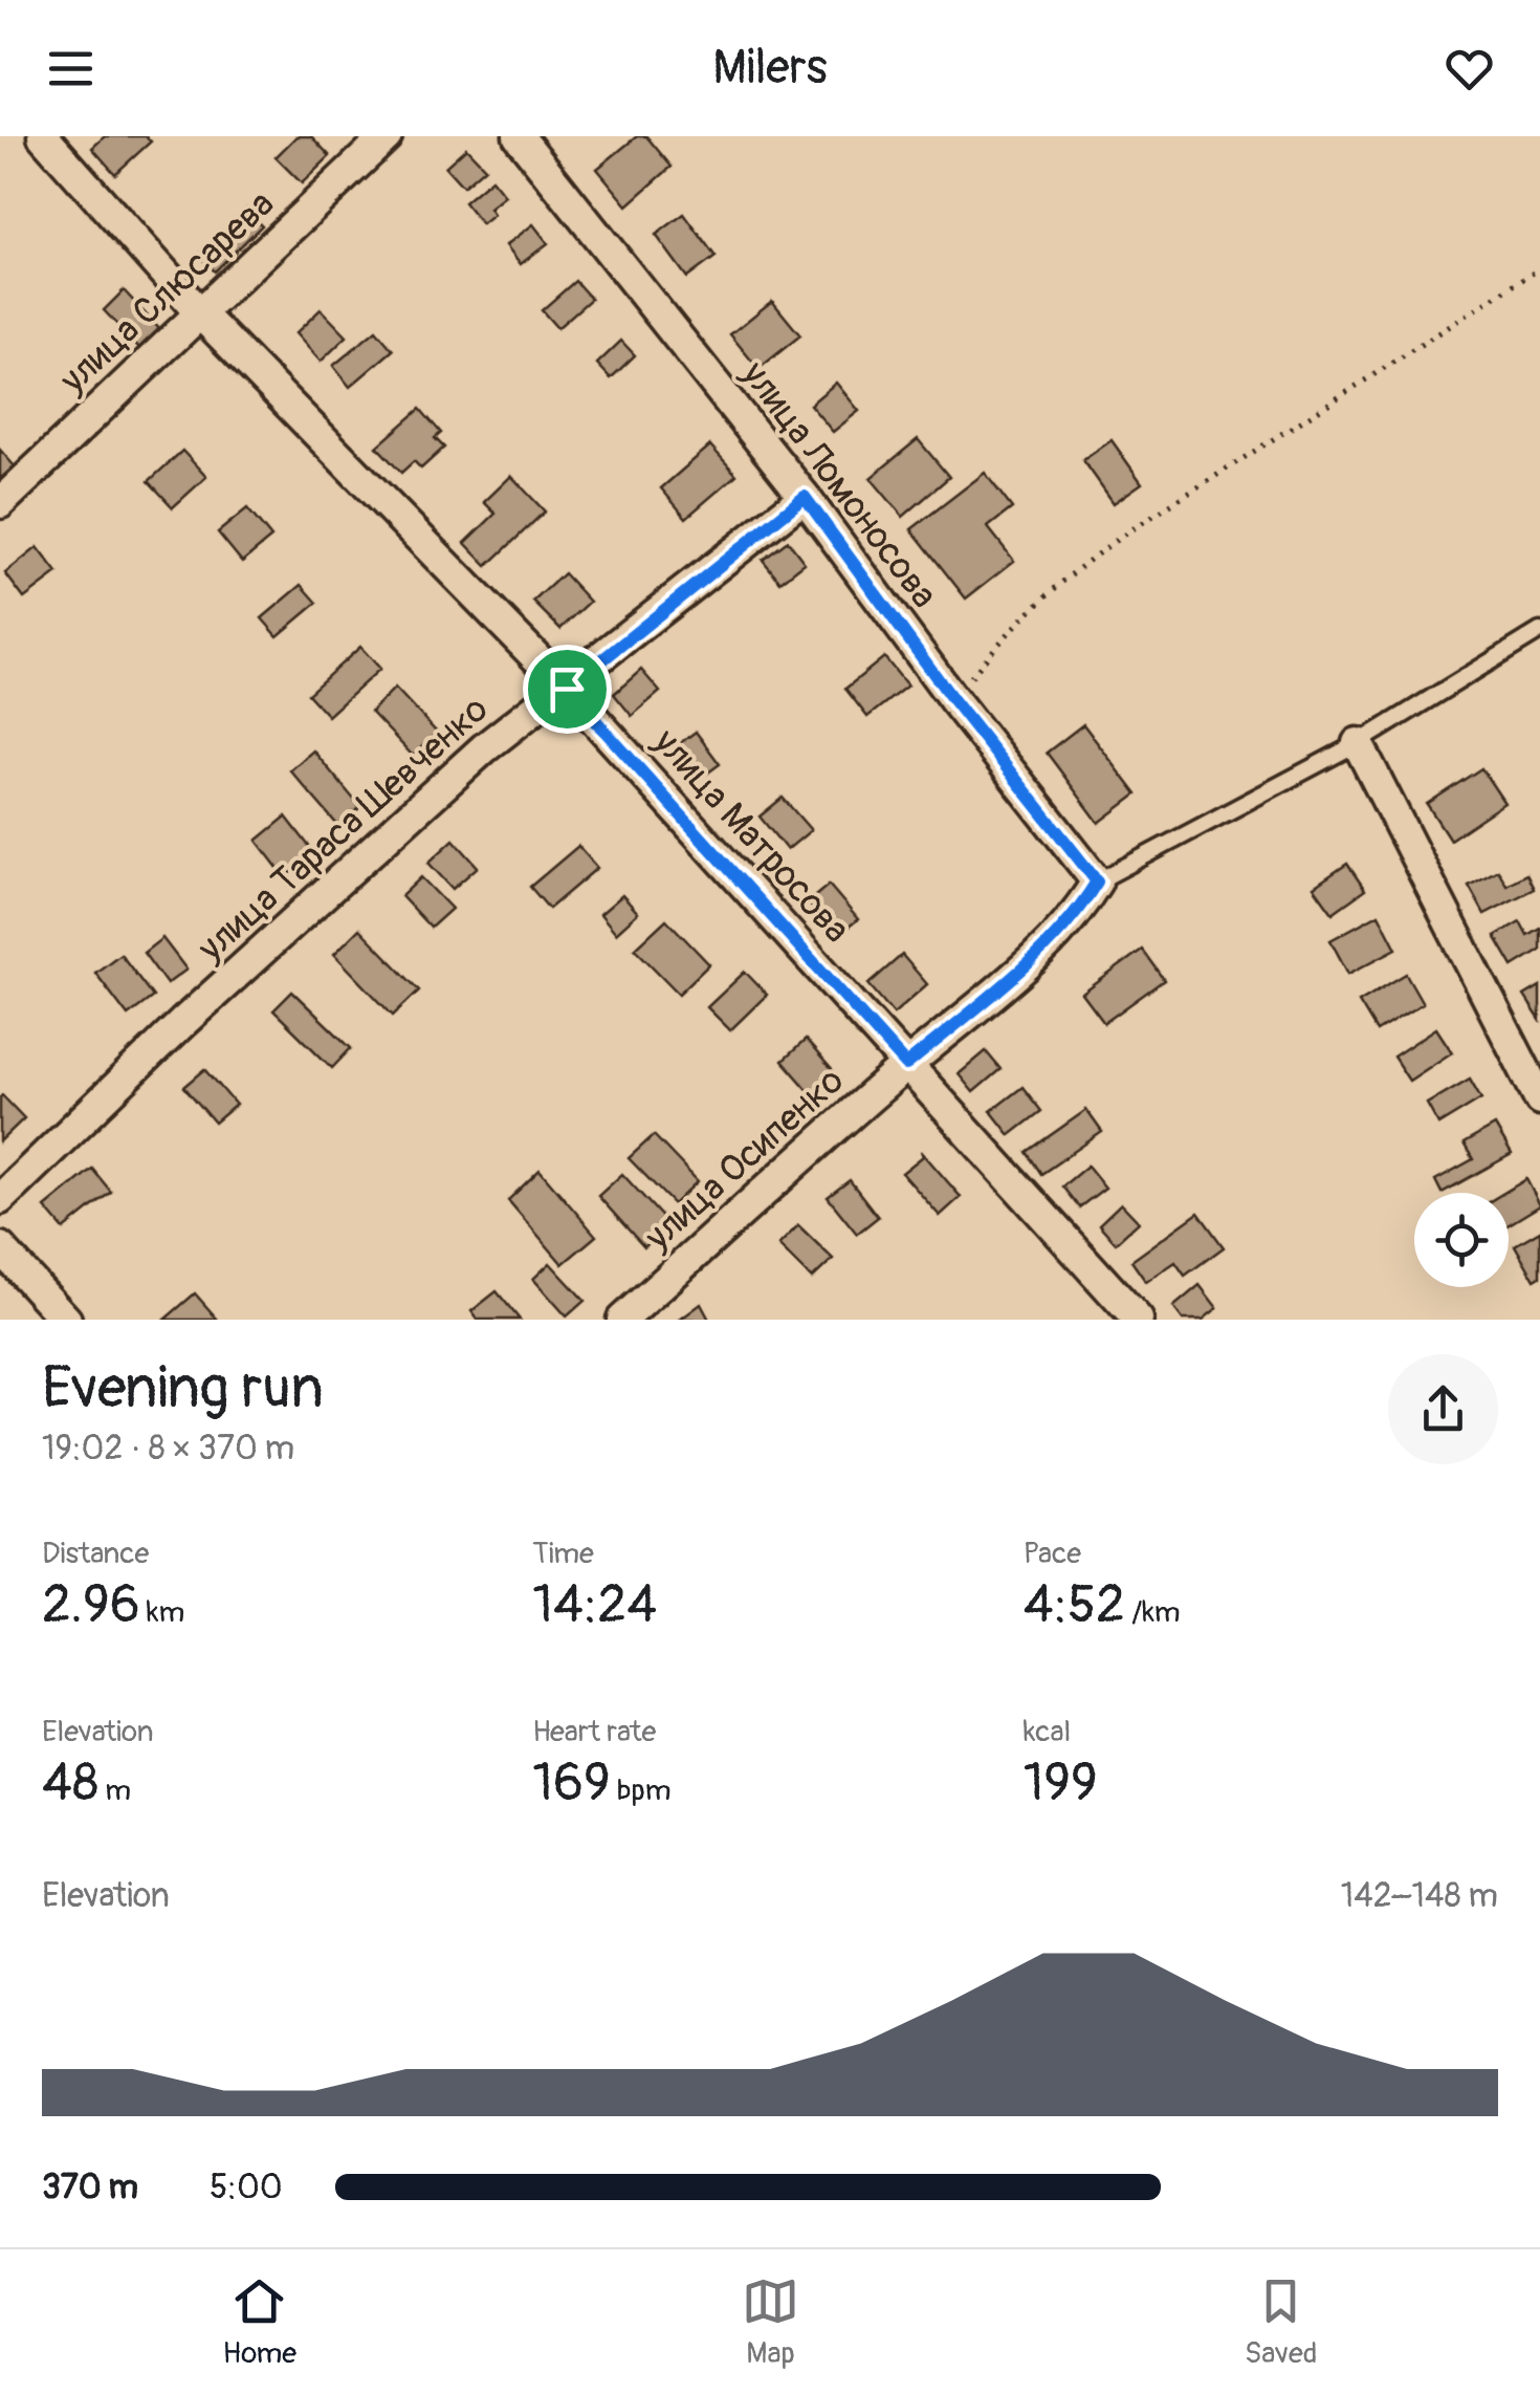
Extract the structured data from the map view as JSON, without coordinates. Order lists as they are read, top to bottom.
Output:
{
  "streets": {
    "street": [
      "улица Слюсарева",
      "улица Ломоносова",
      "улица Тараса Шевченко",
      "улица Матросова",
      "улица Осипенко"
    ]
  },
  "crossings": [
    ["улица Слюсарева", "улица Матросова"],
    ["улица Ломоносова", "улица Тараса Шевченко"],
    ["улица Ломоносова", "улица Осипенко"],
    ["улица Тараса Шевченко", "улица Матросова"],
    ["улица Матросова", "улица Осипенко"]
  ],
  "page": {
    "header": "Milers",
    "heading": ["Evening run", "19:02 · 8 × 370 m"],
    "stats": [
      ["Distance", "2.96 km"],
      ["Time", "14:24"],
      ["Pace", "4:52 /km"],
      ["Elevation", "48 m"],
      ["Heart rate", "169 bpm"],
      ["kcal", "199"]
    ],
    "chart": ["Elevation", "142–148 m"],
    "list": [
      {
        "name": "370 m",
        "note": "5:00"
      }
    ],
    "tabs": ["Home", "Map", "Saved"]
  }
}
